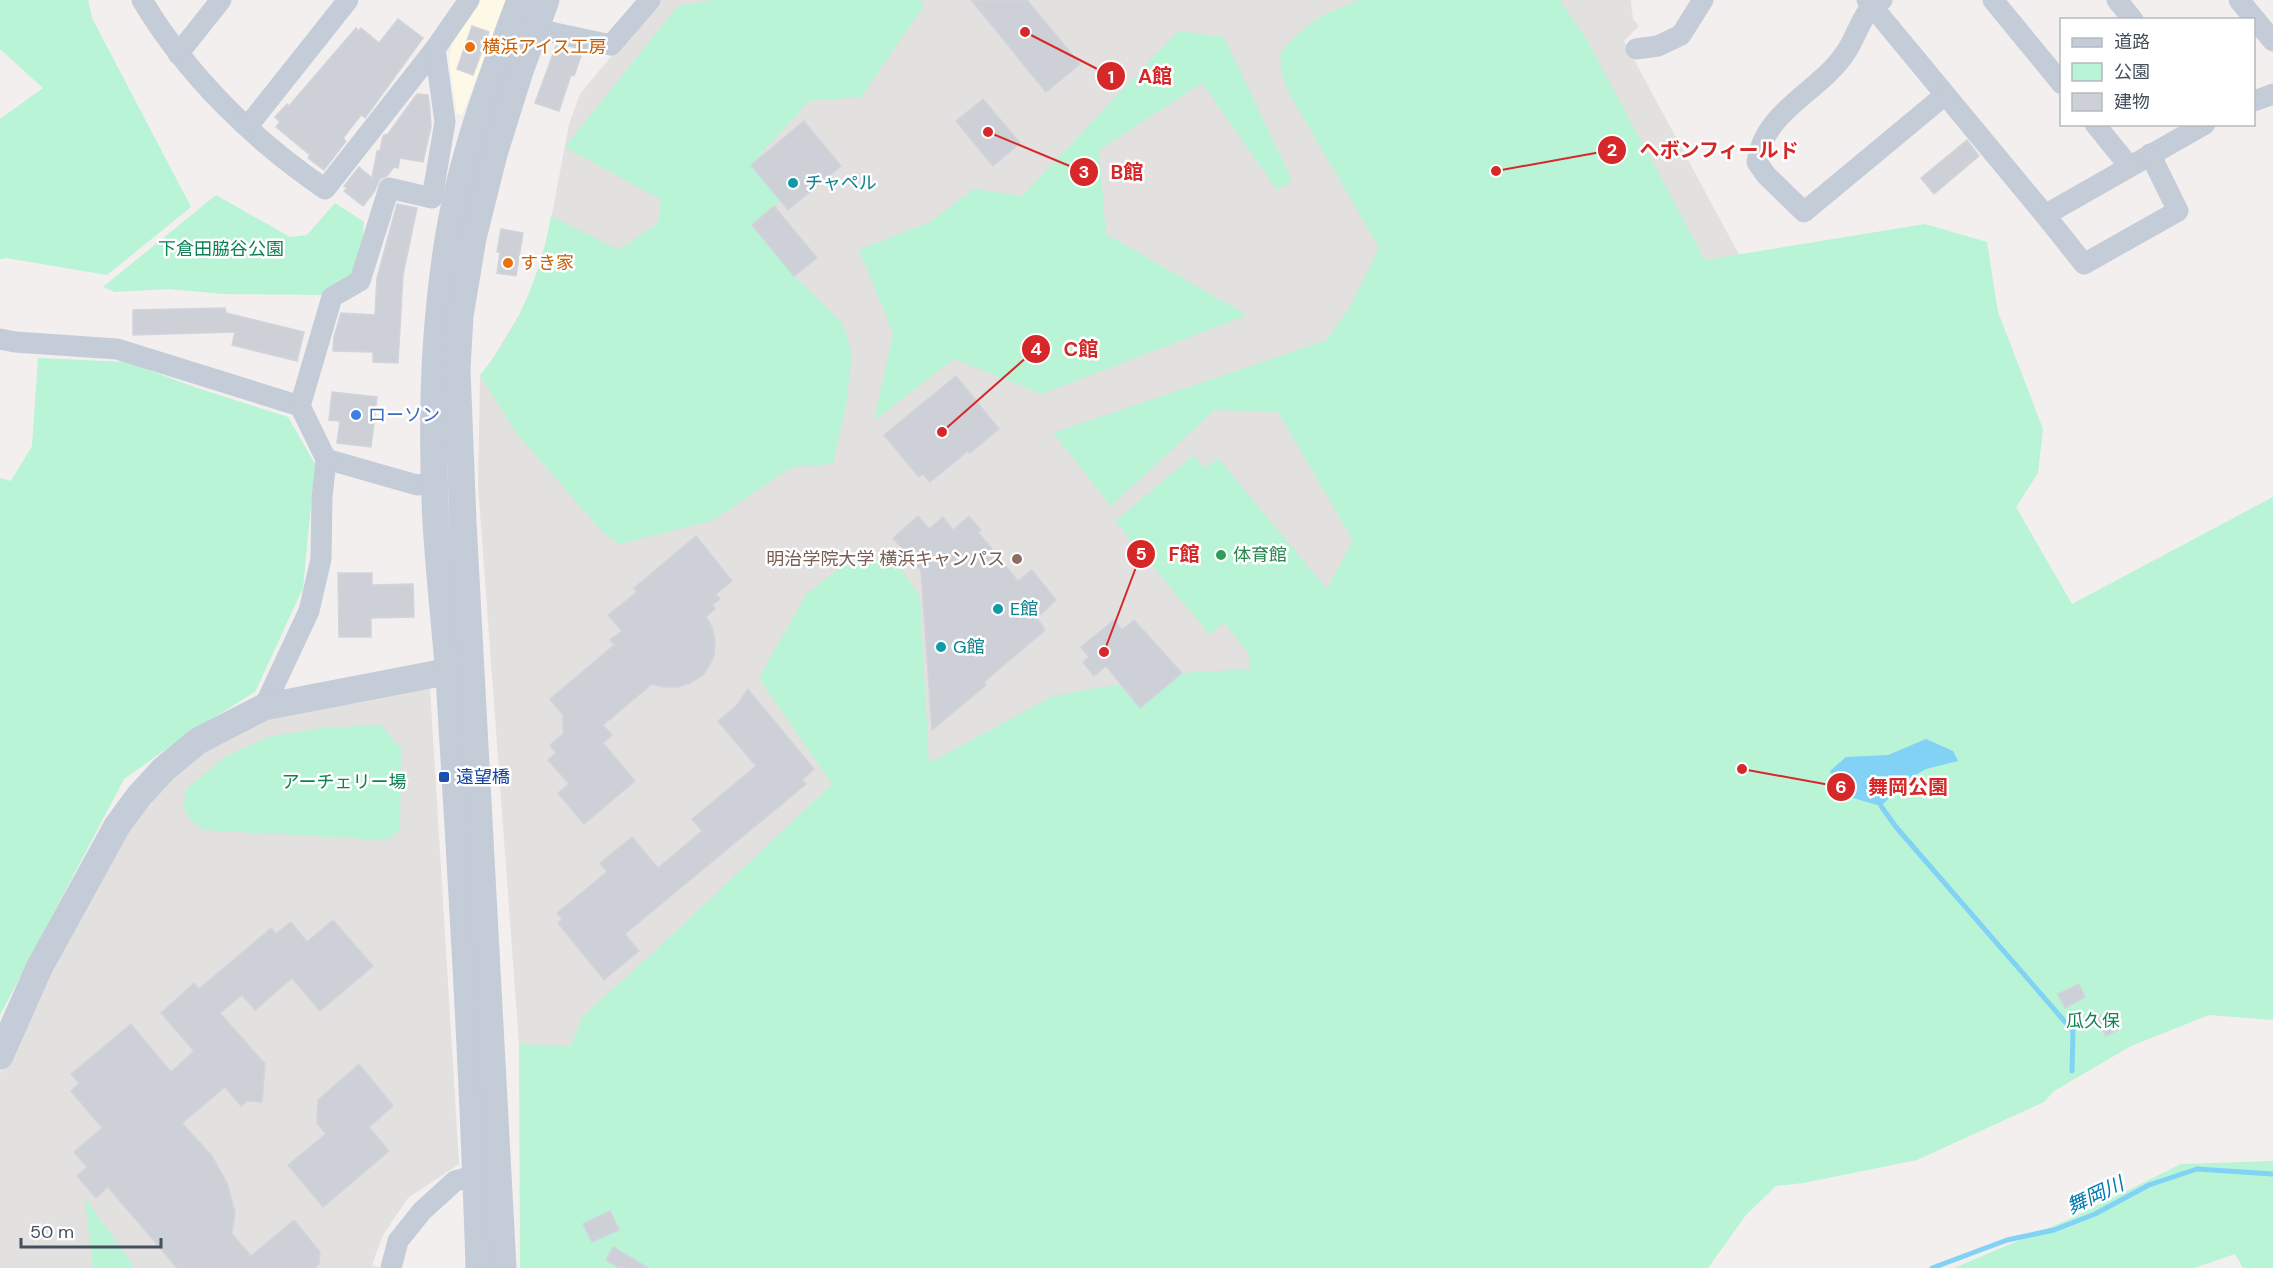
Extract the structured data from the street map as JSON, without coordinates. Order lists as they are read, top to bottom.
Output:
{
  "water": ["舞岡川"],
  "parks": ["下倉田脇谷公園", "アーチェリー場", "瓜久保"],
  "places": {
    "other": [
      "A館",
      "横浜アイス工房",
      "B館",
      "ヘボンフィールド",
      "チャペル",
      "すき家",
      "ローソン",
      "C館",
      "体育館",
      "明治学院大学 横浜キャンパス",
      "E館",
      "G館",
      "F館",
      "舞岡公園"
    ],
    "transit": ["遠望橋"]
  },
  "legend": ["道路", "公園", "建物"],
  "scale_bar": "50 m"
}
